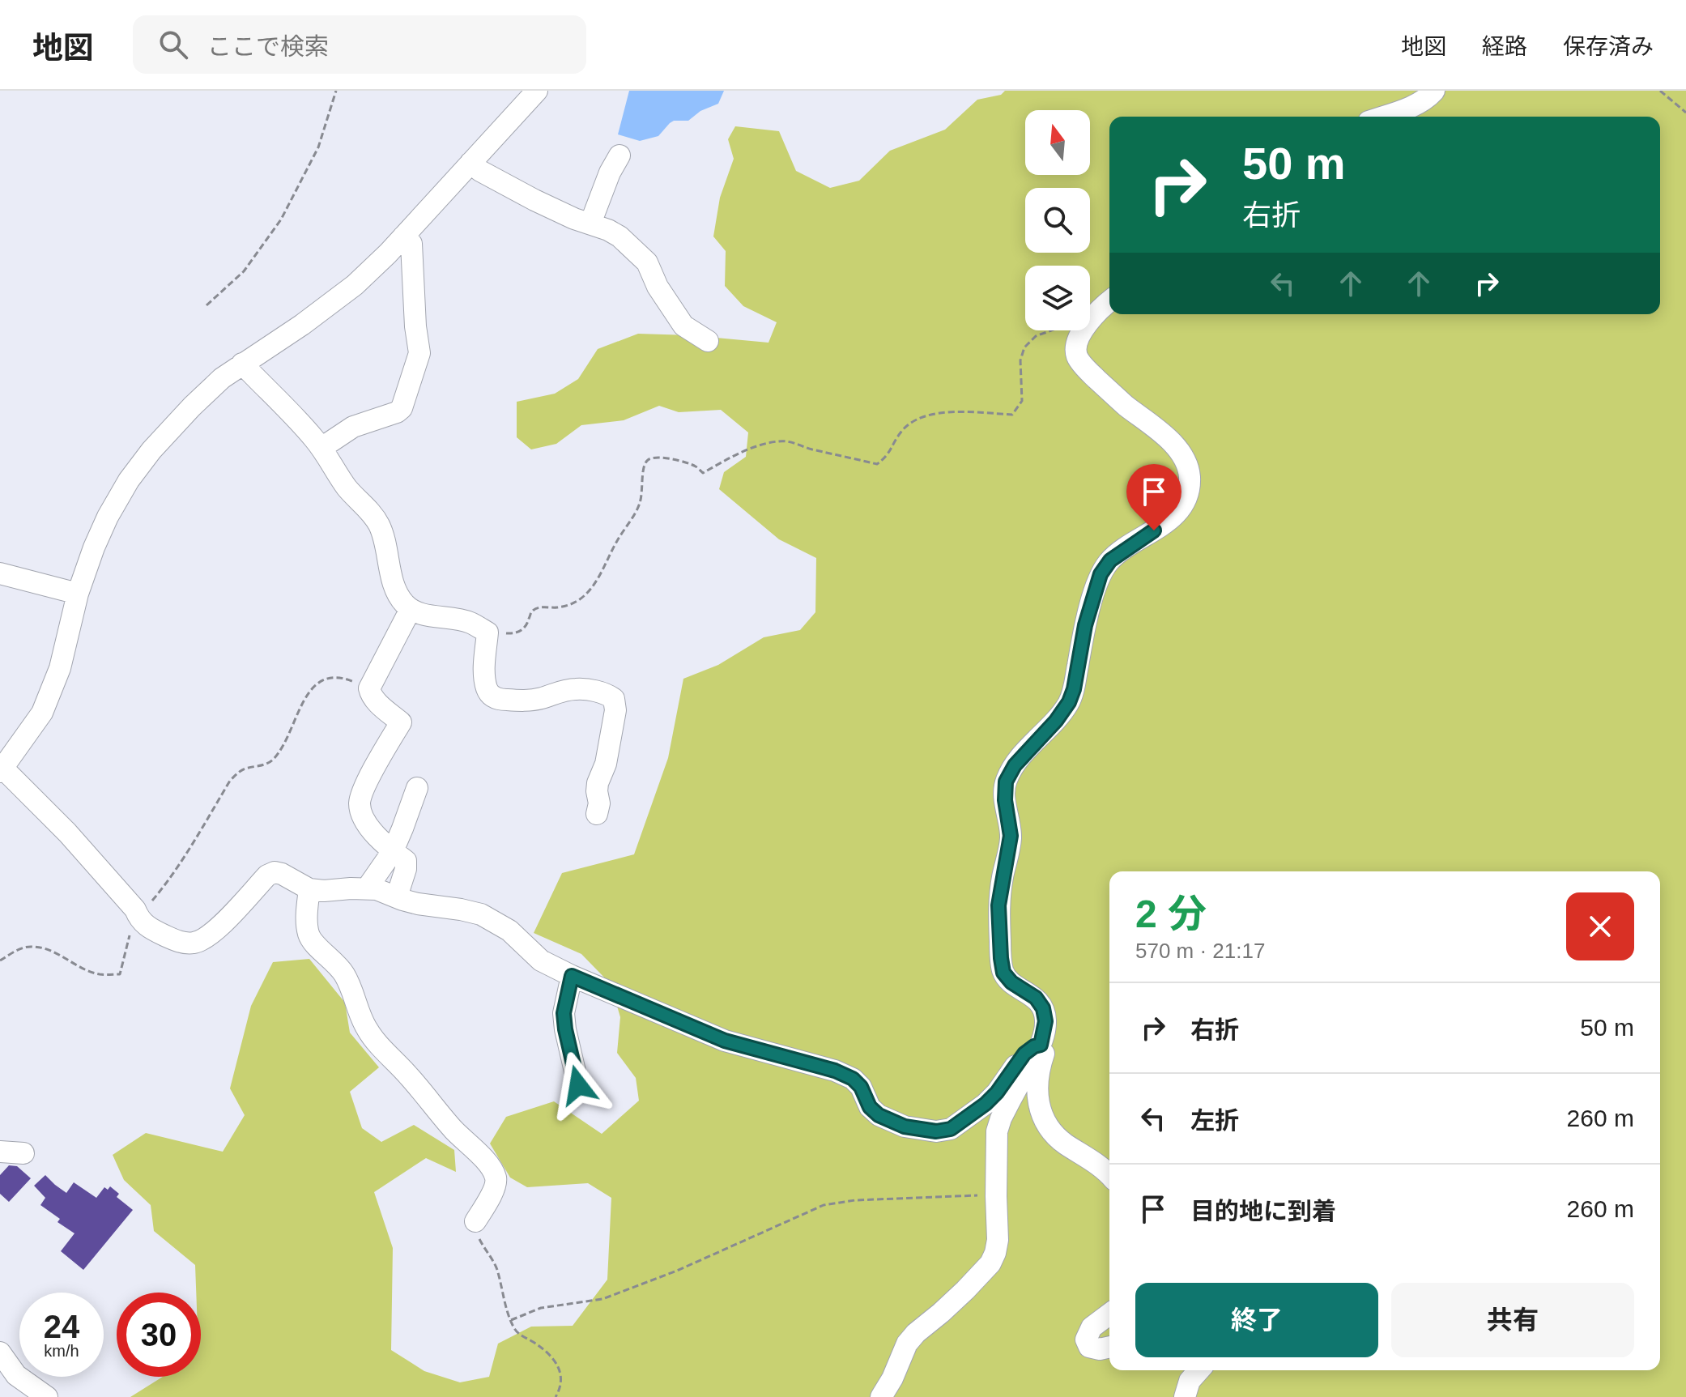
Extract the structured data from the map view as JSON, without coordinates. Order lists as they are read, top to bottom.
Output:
{
  "north": "top",
  "page": {
    "header": "地図",
    "search": "ここで検索",
    "nav": ["地図", "経路", "保存済み"],
    "turn": ["50 m", "右折"],
    "heading": ["2 分", "570 m · 21:17"],
    "list": [
      {
        "name": "右折",
        "value": "50 m"
      },
      {
        "name": "左折",
        "value": "260 m"
      },
      {
        "name": "目的地に到着",
        "value": "260 m"
      }
    ],
    "buttons": ["終了", "共有"],
    "speed": "24 km/h",
    "limit": "30"
  }
}
